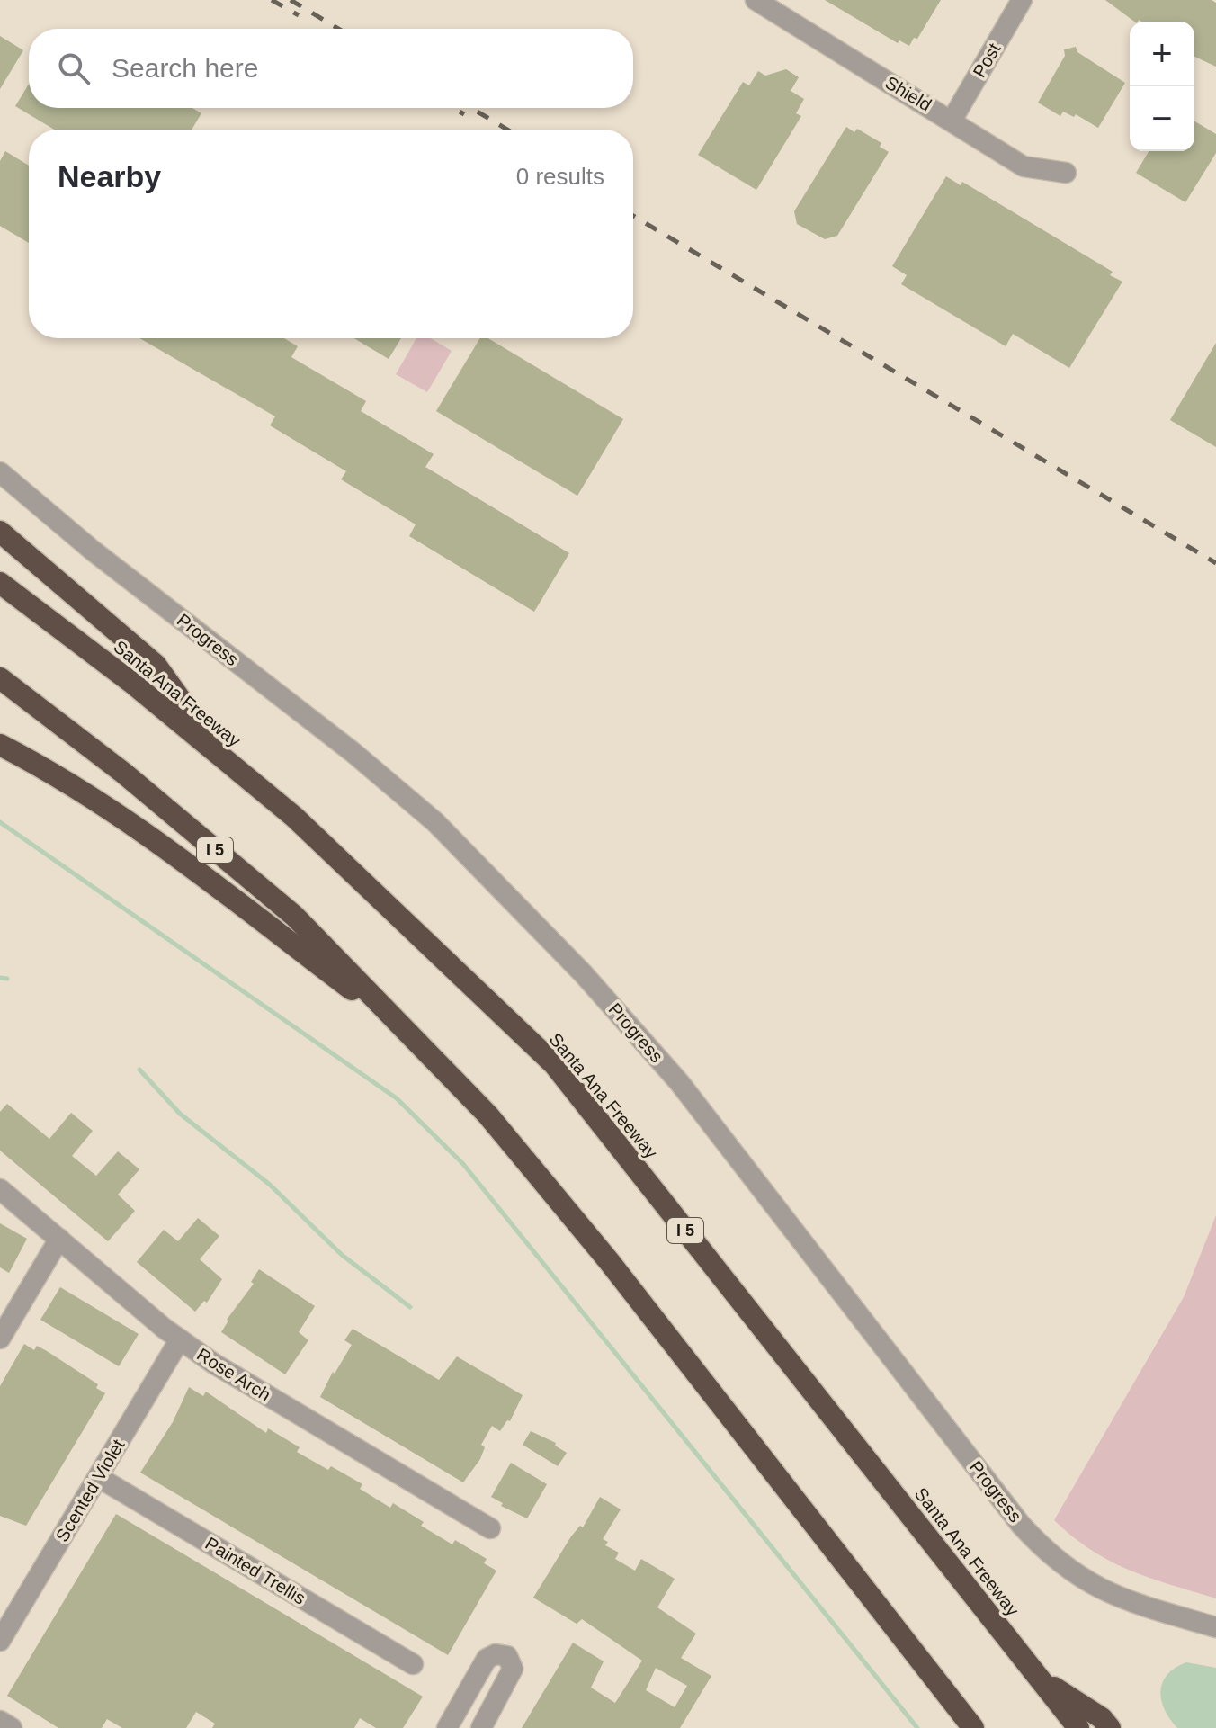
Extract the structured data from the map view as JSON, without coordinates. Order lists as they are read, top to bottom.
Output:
{
  "streets": {
    "highway": ["Santa Ana Freeway", "I 5"],
    "street": [
      "Post",
      "Shield",
      "Progress",
      "Rose Arch",
      "Scented Violet",
      "Painted Trellis"
    ]
  },
  "crossings": [
    ["Post", "Shield"],
    ["Rose Arch", "Scented Violet"],
    ["Scented Violet", "Painted Trellis"]
  ],
  "page": {
    "map_buttons": ["+", "−"],
    "search": "Search here",
    "heading": ["Nearby", "0 results"]
  }
}
